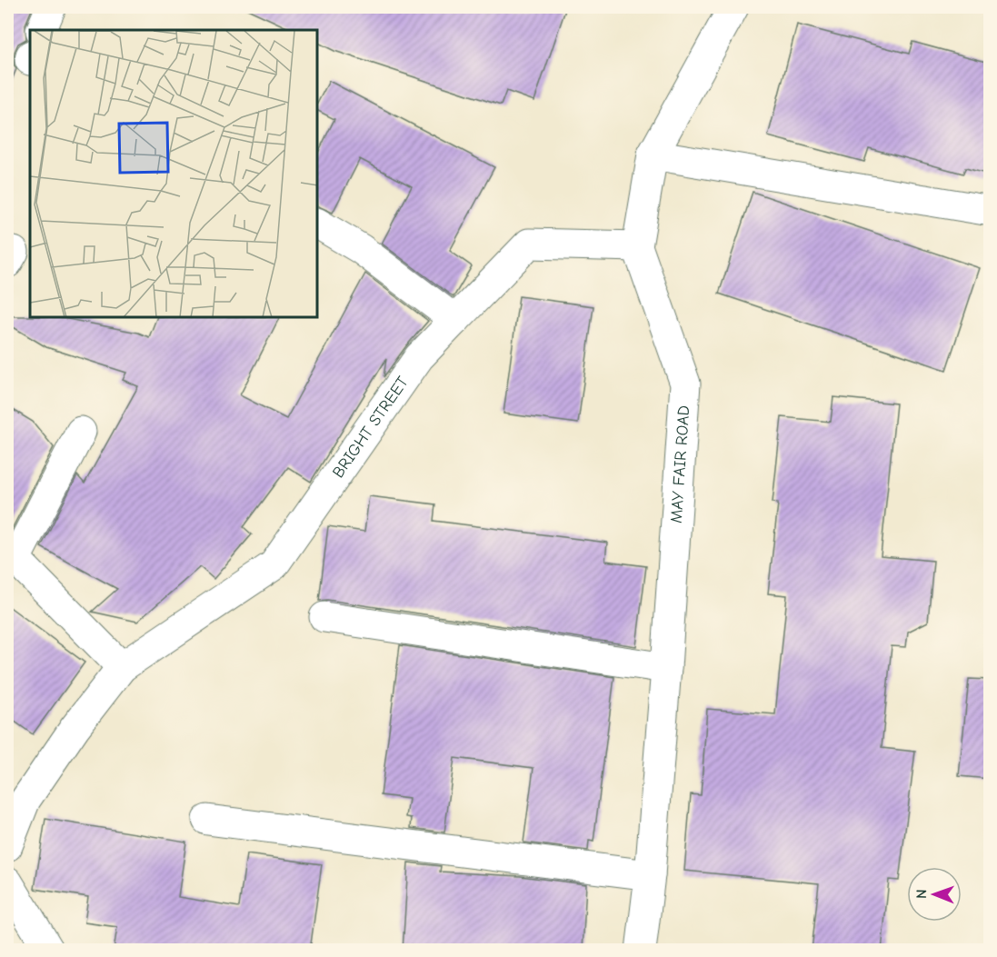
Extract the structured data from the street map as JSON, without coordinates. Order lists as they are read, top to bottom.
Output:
{
  "streets": {
    "street": ["BRIGHT STREET", "MAY FAIR ROAD"]
  },
  "crossings": [
    ["BRIGHT STREET", "MAY FAIR ROAD"]
  ],
  "north": "left"
}
